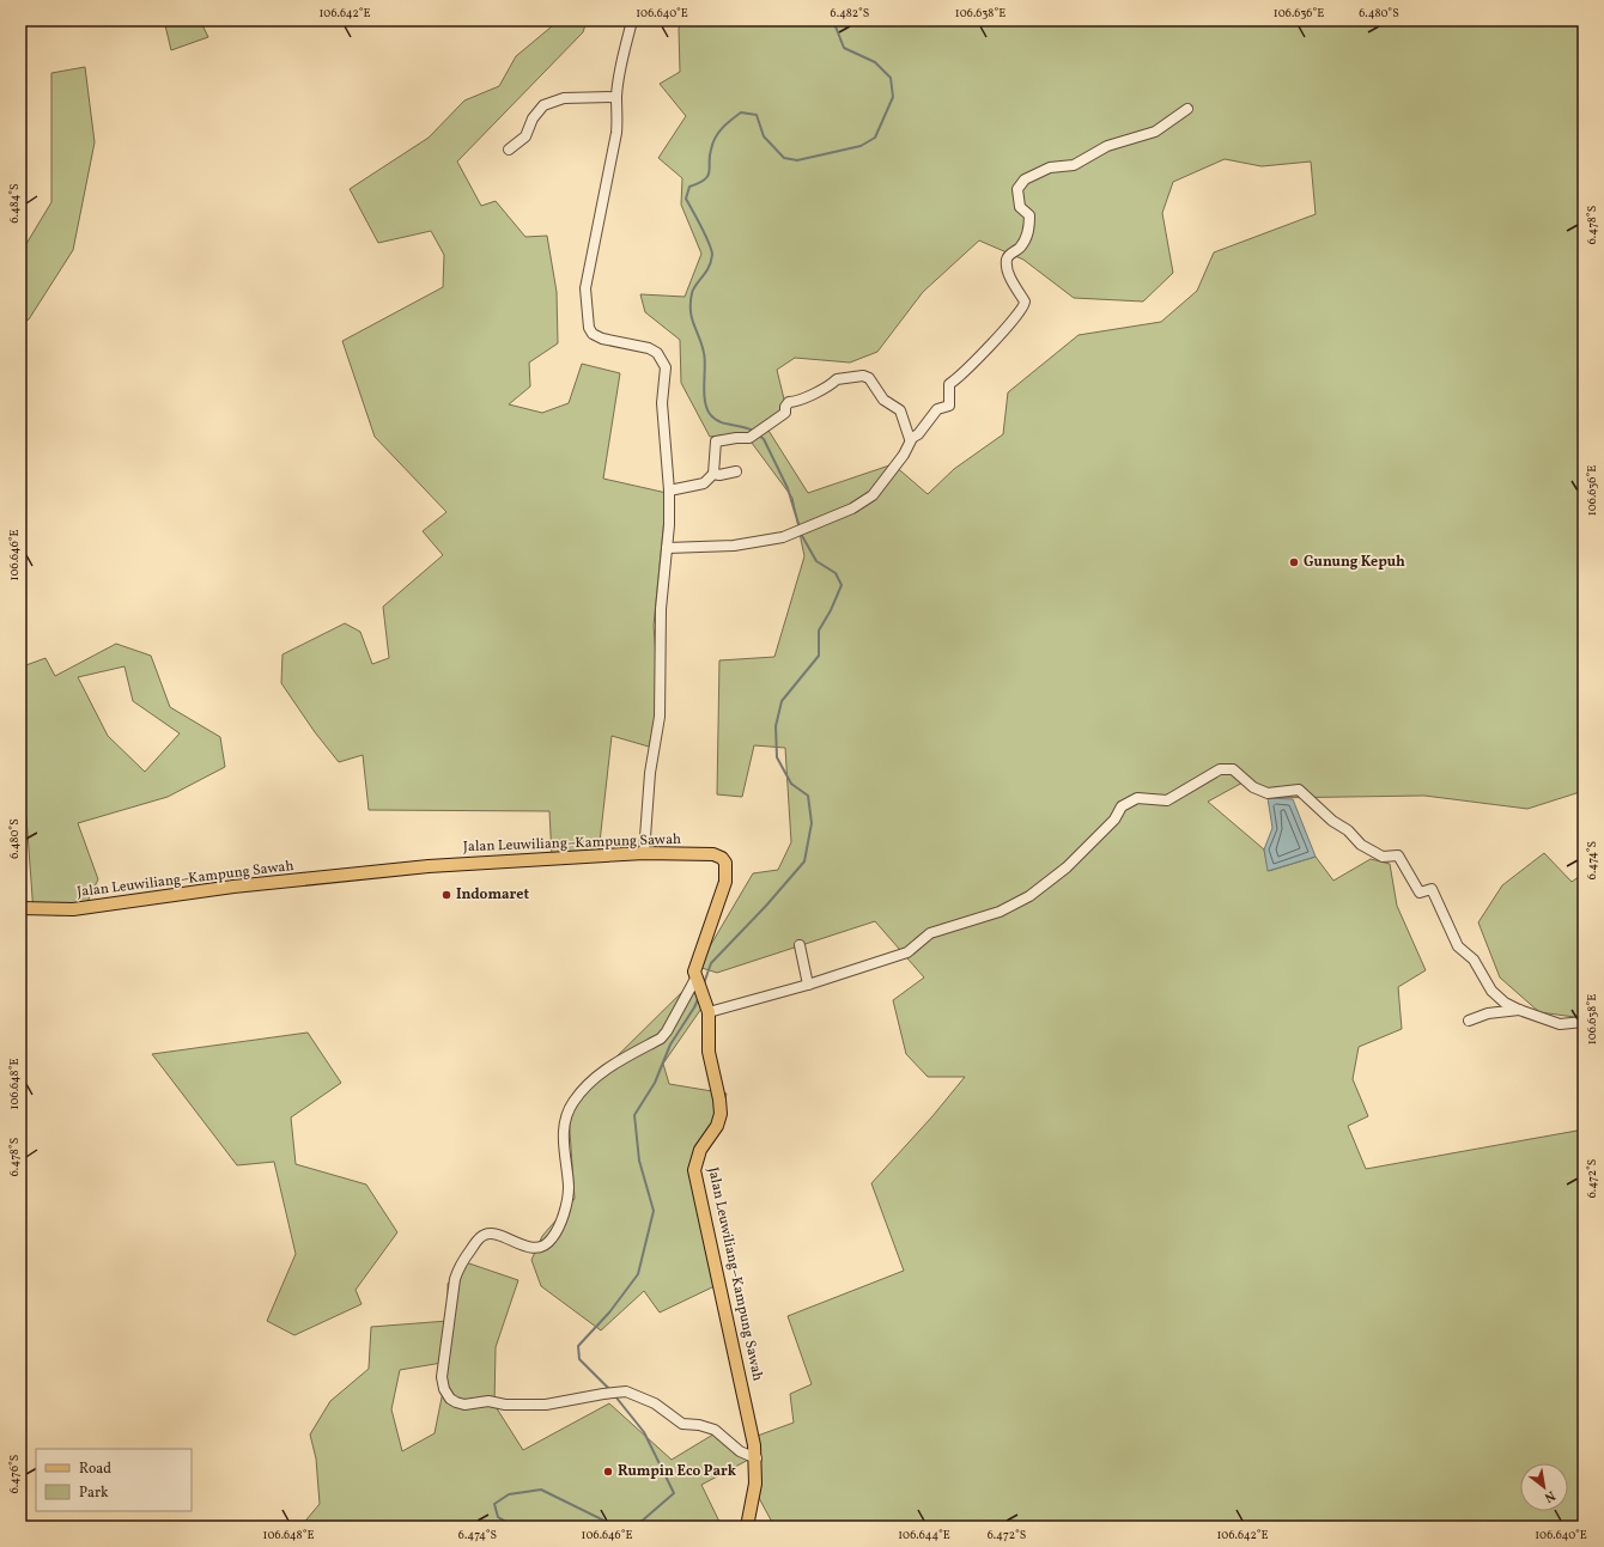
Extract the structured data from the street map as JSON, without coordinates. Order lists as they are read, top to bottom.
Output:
{
  "streets": {
    "main road": ["Jalan Leuwiliang–Kampung Sawah"]
  },
  "places": ["Gunung Kepuh", "Indomaret", "Rumpin Eco Park"],
  "legend": ["Road", "Park"],
  "north": "bottom right",
  "coordinates": [
    "106.642°E",
    "106.640°E",
    "6.482°S",
    "106.638°E",
    "106.636°E",
    "6.480°S",
    "6.484°S",
    "6.478°S",
    "106.646°E",
    "6.474°S",
    "106.648°E",
    "6.472°S",
    "6.476°S",
    "106.644°E"
  ]
}
